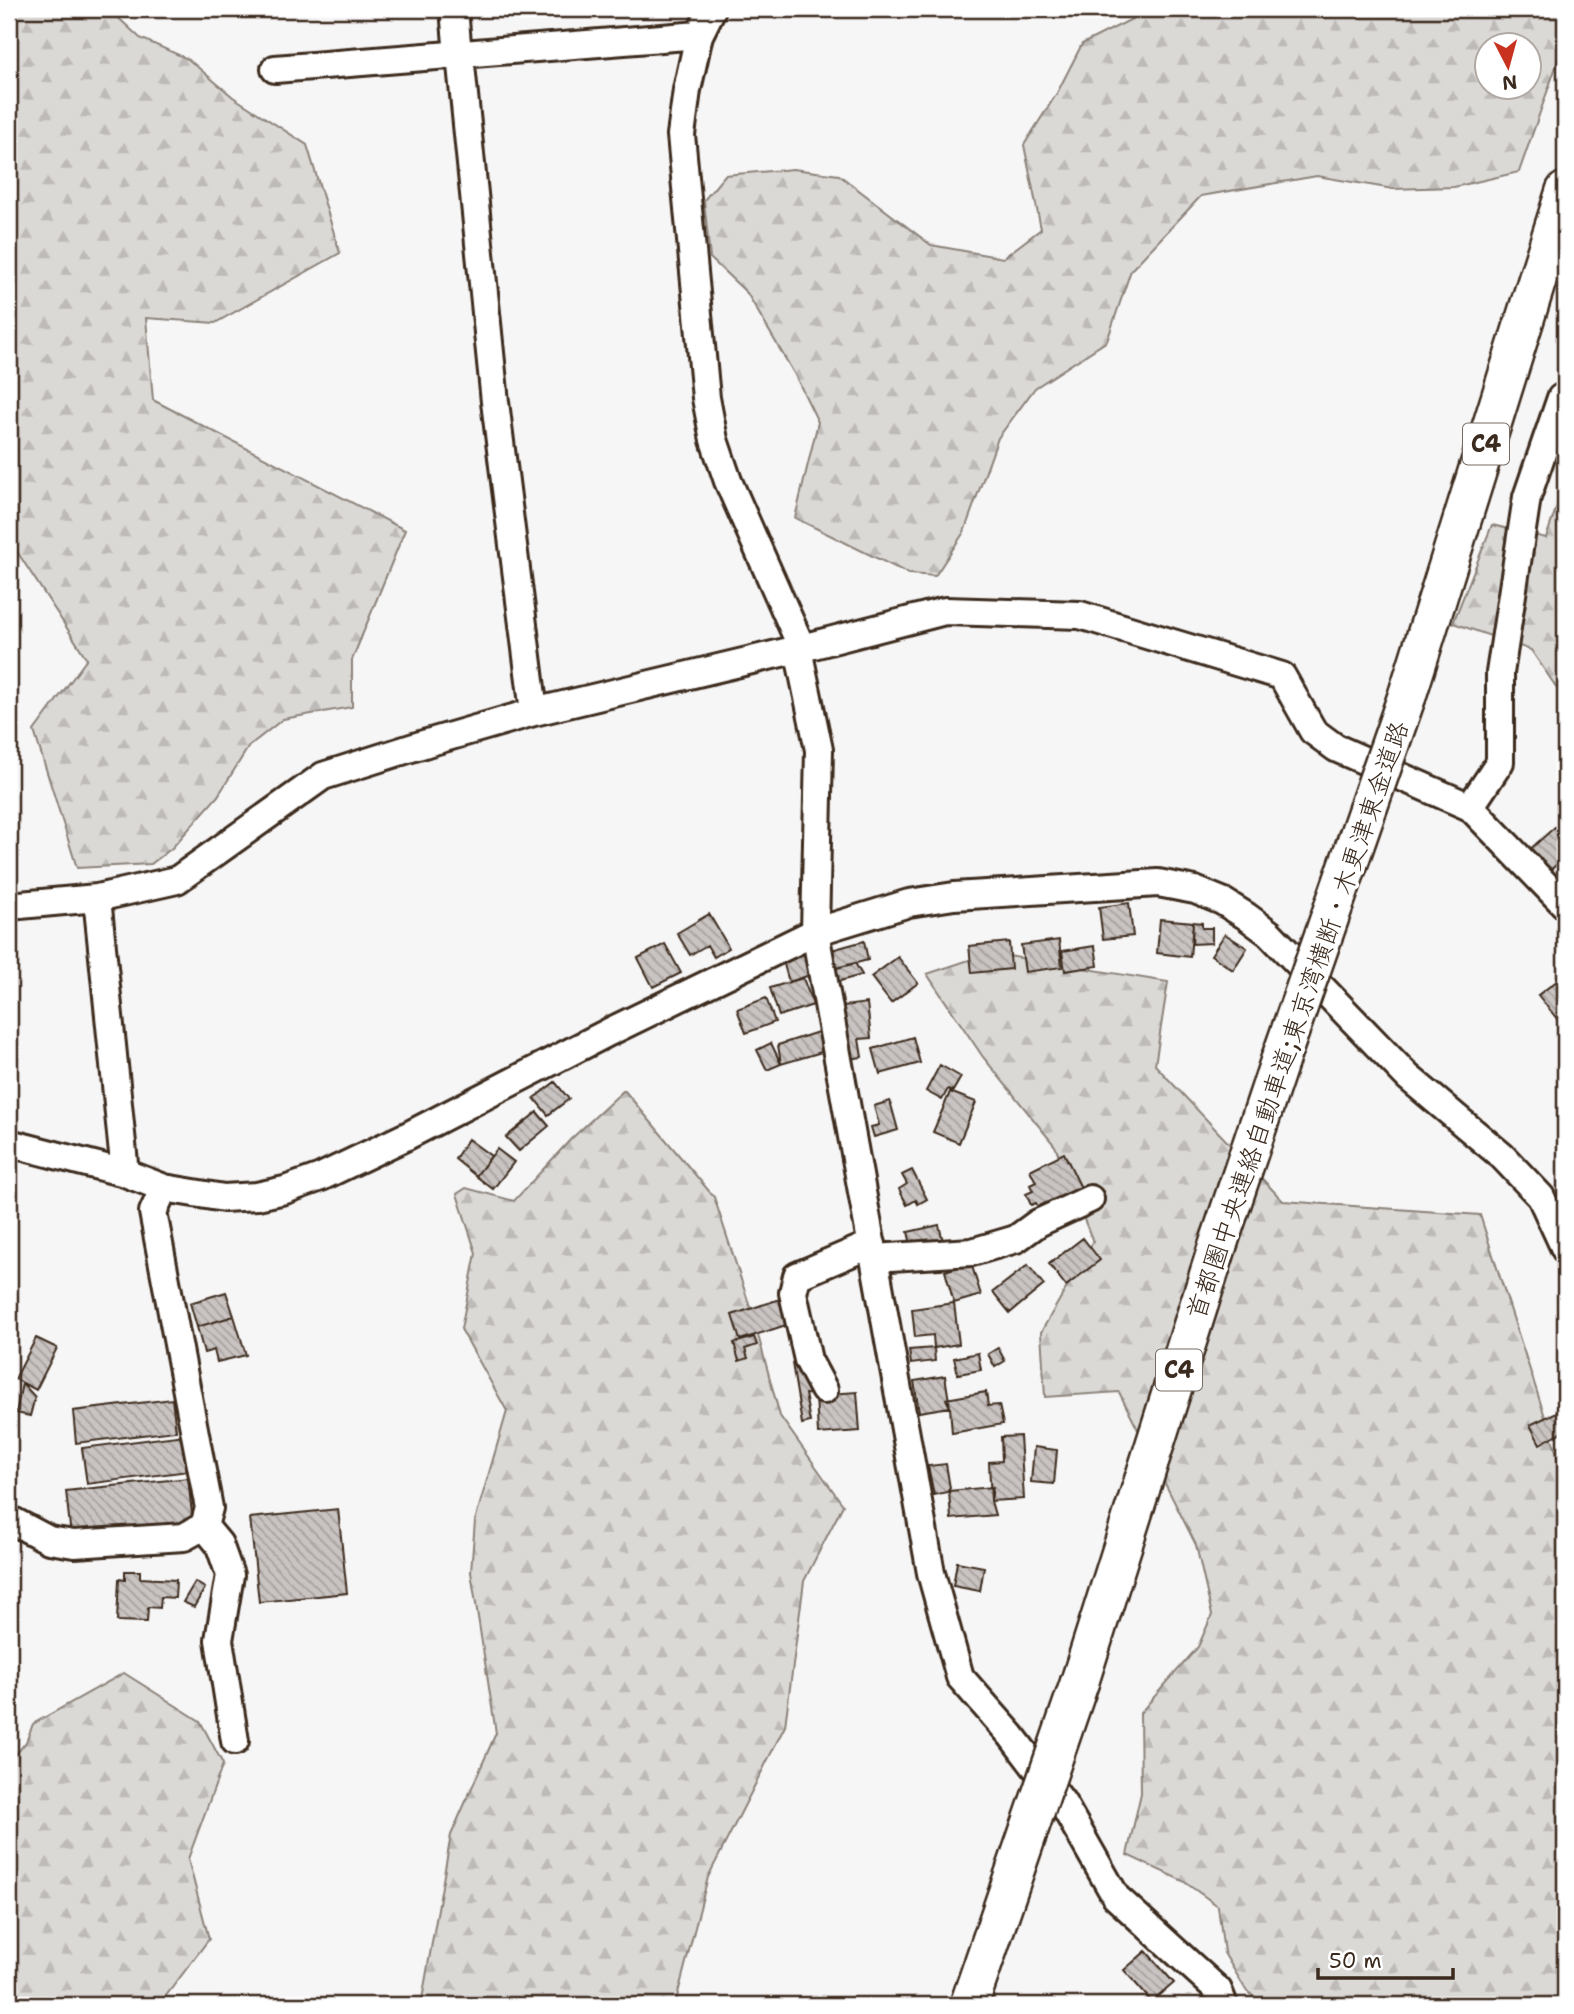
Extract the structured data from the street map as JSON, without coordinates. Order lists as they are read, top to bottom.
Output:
{
  "streets": {
    "highway": ["C4", "首都圏中央連絡自動車道;東京湾横断・木更津東金道路"]
  },
  "scale_bar": "50 m",
  "north": "bottom"
}
